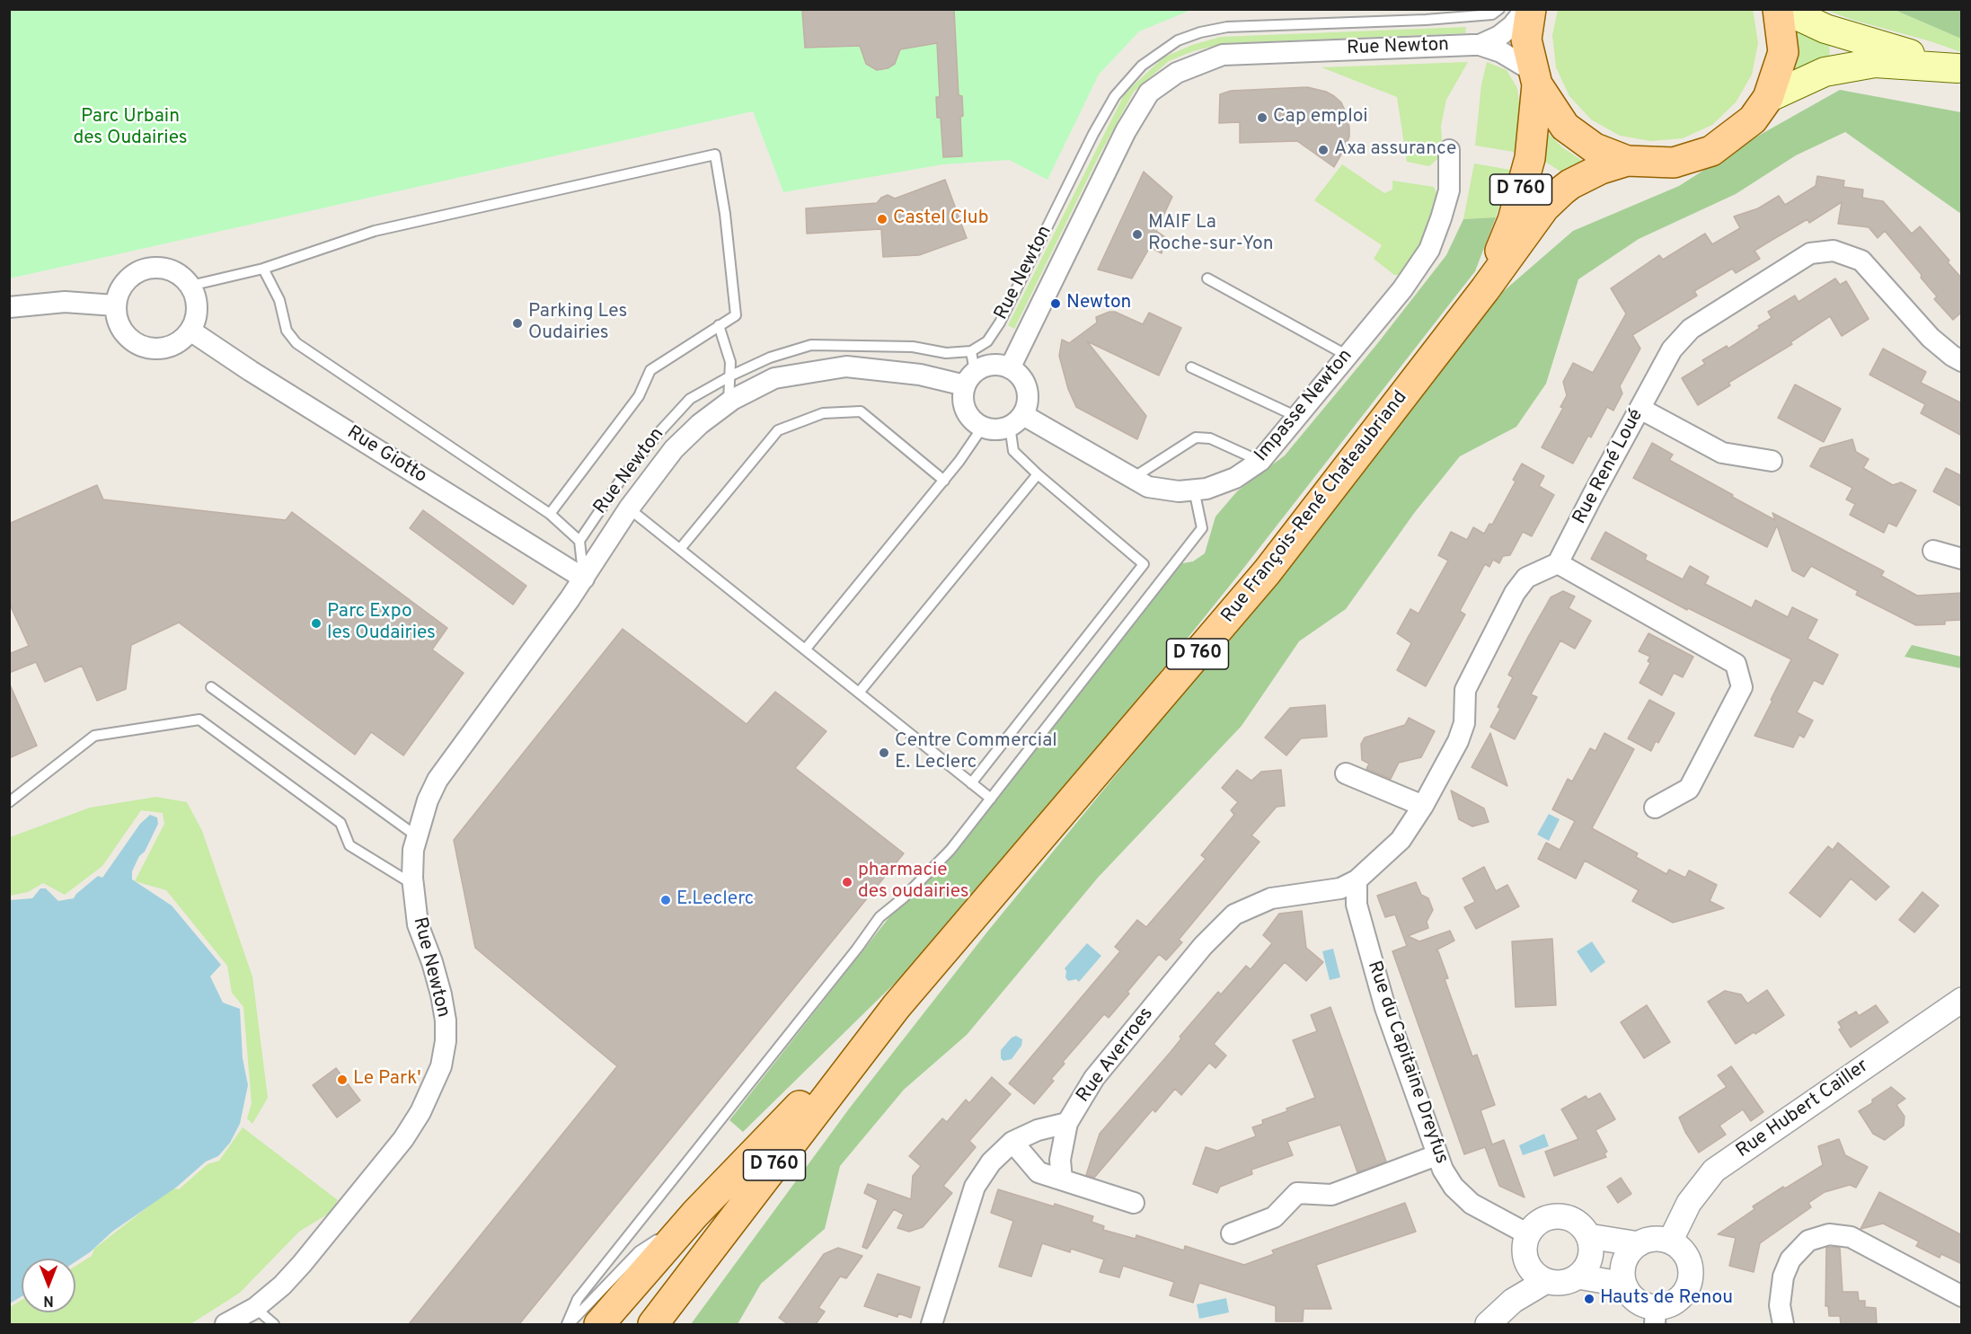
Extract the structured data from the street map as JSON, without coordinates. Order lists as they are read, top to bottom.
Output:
{
  "streets": {
    "main road": ["D 760", "Rue François-René Chateaubriand"],
    "street": [
      "Rue Newton",
      "Impasse Newton",
      "Rue Giotto",
      "Rue René Loué",
      "Rue Averroes",
      "Rue du Capitaine Dreyfus",
      "Rue Hubert Cailler"
    ]
  },
  "crossings": [
    ["Rue Newton", "Impasse Newton"],
    ["Rue Newton", "Rue Giotto"],
    ["Rue Newton", "Rue François-René Chateaubriand"],
    ["Rue Averroes", "Rue du Capitaine Dreyfus"]
  ],
  "parks": ["Parc Urbain des Oudairies"],
  "places": [
    "Cap emploi",
    "Axa assurance",
    "Castel Club",
    "MAIF La Roche-sur-Yon",
    "Newton",
    "Parking Les Oudairies",
    "Parc Expo les Oudairies",
    "Centre Commercial E. Leclerc",
    "pharmacie des oudairies",
    "E.Leclerc",
    "Le Park'",
    "Hauts de Renou"
  ],
  "north": "bottom"
}
